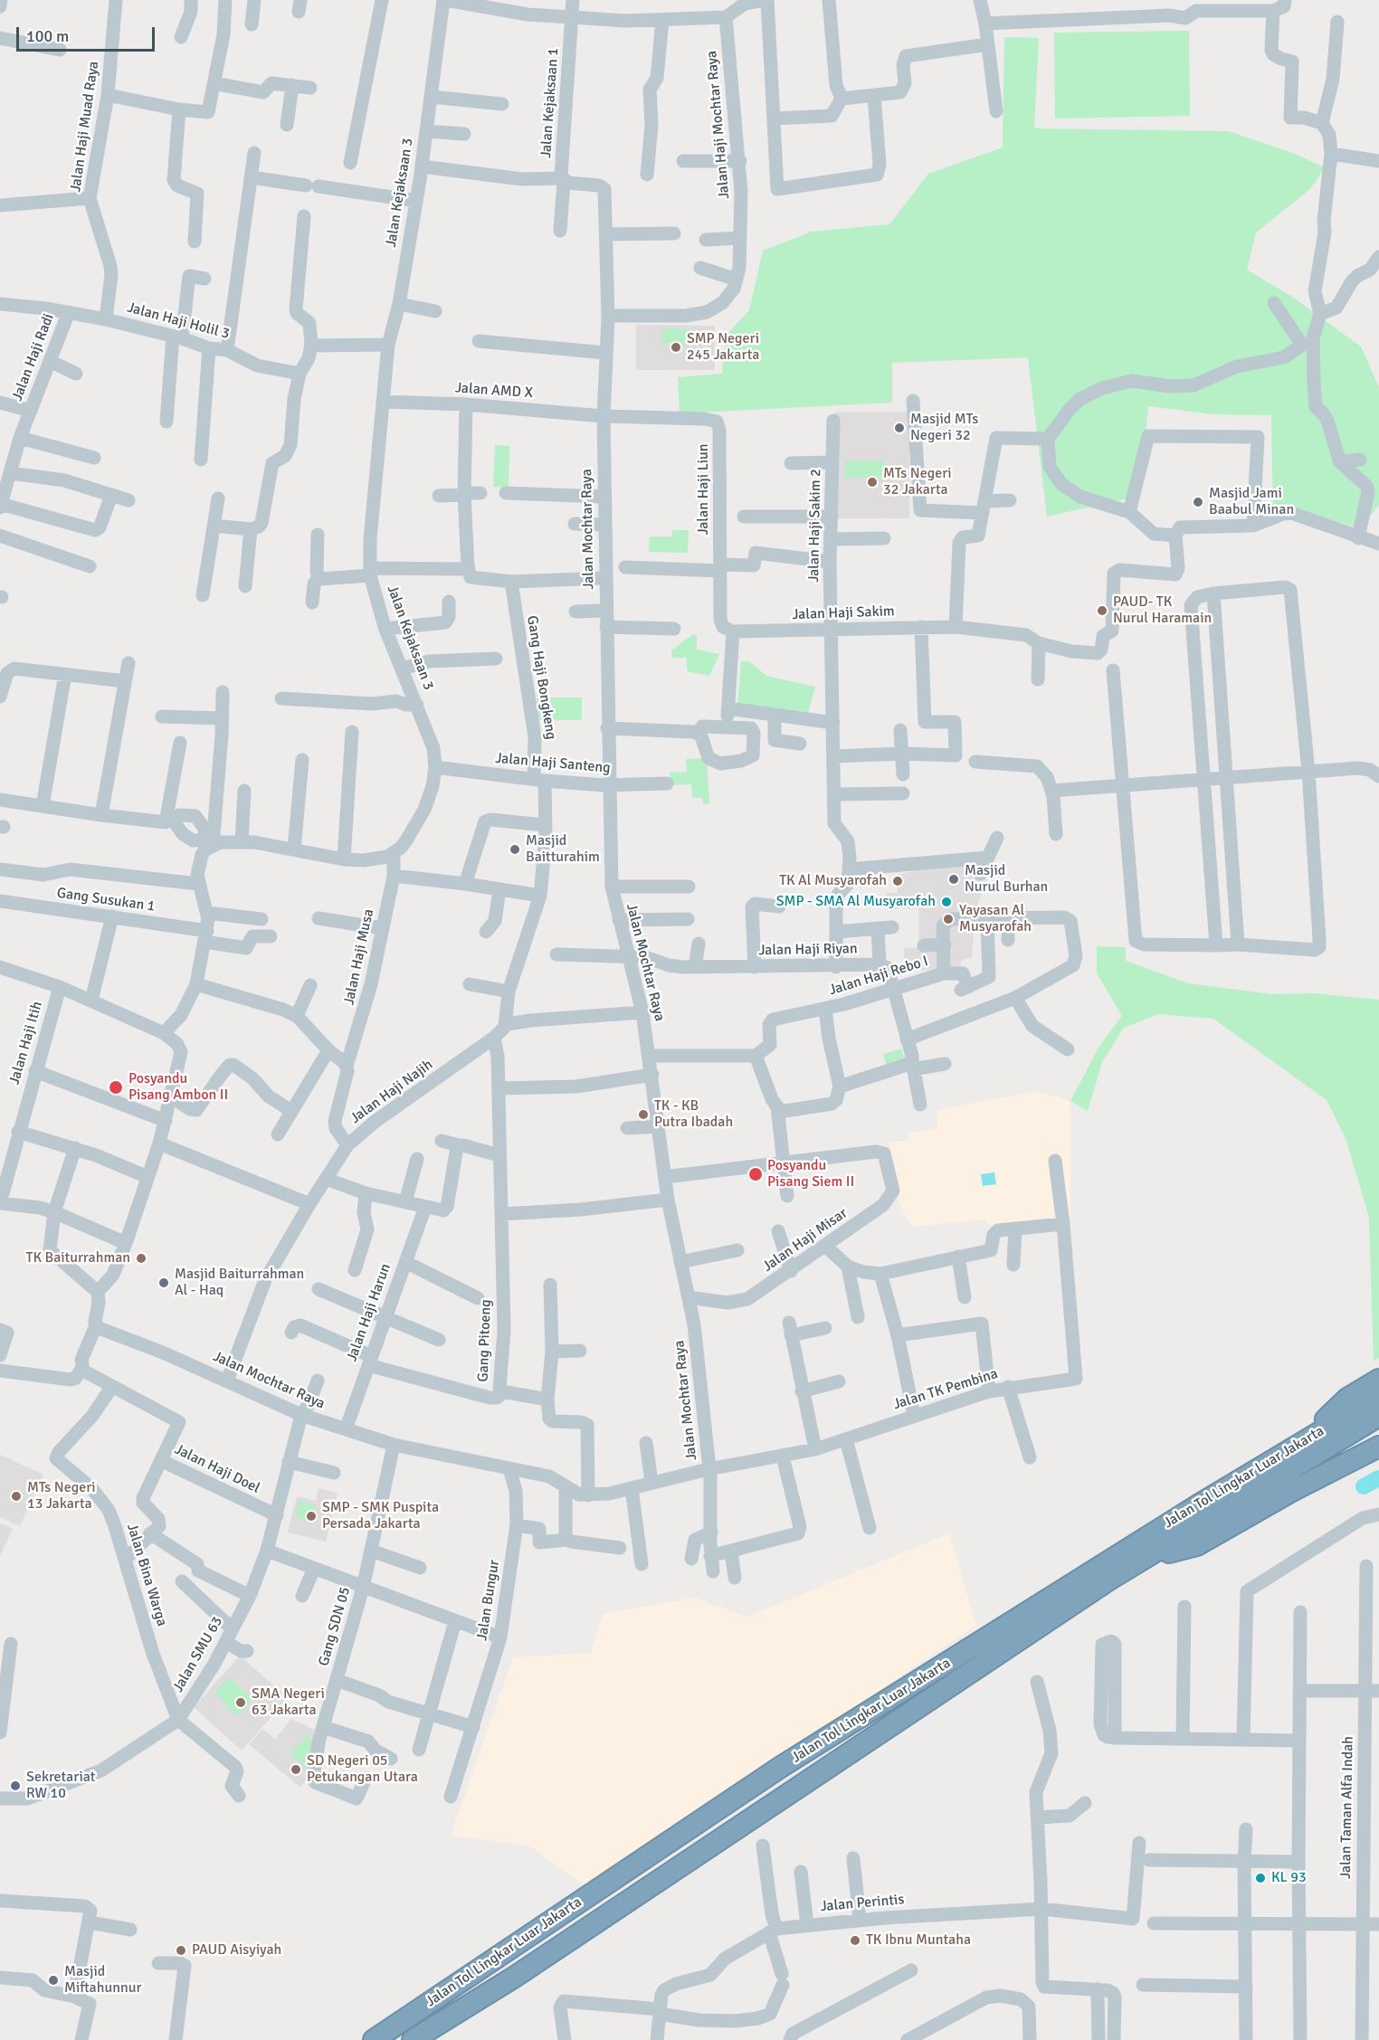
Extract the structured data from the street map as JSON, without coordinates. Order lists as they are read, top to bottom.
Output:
{
  "streets": {
    "highway": ["Jalan Tol Lingkar Luar Jakarta"],
    "street": [
      "Jalan Kejaksaan 1",
      "Jalan Haji Mochtar Raya",
      "Jalan Haji Muad Raya",
      "Jalan Kejaksaan 3",
      "Jalan Haji Holil 3",
      "Jalan Haji Radi",
      "Jalan AMD X",
      "Jalan Haji Liun",
      "Jalan Haji Sakim 2",
      "Jalan Mochtar Raya",
      "Jalan Haji Sakim",
      "Gang Haji Bongkeng",
      "Jalan Haji Santeng",
      "Gang Susukan 1",
      "Jalan Haji Riyan",
      "Jalan Haji Musa",
      "Jalan Haji Rebo I",
      "Jalan Haji Itih",
      "Jalan Haji Najih",
      "Jalan Haji Misar",
      "Jalan Haji Harun",
      "Gang Pitoeng",
      "Jalan TK Pembina",
      "Jalan Haji Doel",
      "Jalan Bina Warga",
      "Jalan Bungur",
      "Gang SDN 05",
      "Jalan SMU 63",
      "Jalan Taman Alfa Indah",
      "Jalan Perintis"
    ]
  },
  "crossings": [
    ["Jalan Haji Muad Raya", "Jalan Haji Holil 3"],
    ["Jalan Kejaksaan 3", "Jalan AMD X"],
    ["Jalan Kejaksaan 3", "Jalan Haji Santeng"],
    ["Jalan Kejaksaan 3", "Jalan Haji Musa"],
    ["Jalan Haji Holil 3", "Jalan Haji Radi"],
    ["Jalan AMD X", "Jalan Haji Liun"],
    ["Jalan AMD X", "Jalan Mochtar Raya"],
    ["Jalan Haji Liun", "Jalan Mochtar Raya"],
    ["Jalan Haji Liun", "Jalan Haji Sakim"],
    ["Jalan Haji Sakim 2", "Jalan Haji Sakim"],
    ["Jalan Mochtar Raya", "Jalan Haji Santeng"],
    ["Jalan Mochtar Raya", "Jalan Haji Riyan"],
    ["Jalan Mochtar Raya", "Jalan Haji Najih"],
    ["Jalan Mochtar Raya", "Jalan Haji Misar"],
    ["Jalan Mochtar Raya", "Jalan Haji Harun"],
    ["Jalan Mochtar Raya", "Jalan TK Pembina"],
    ["Jalan Mochtar Raya", "Jalan Bungur"],
    ["Jalan Mochtar Raya", "Gang SDN 05"],
    ["Jalan Mochtar Raya", "Jalan SMU 63"],
    ["Gang Haji Bongkeng", "Jalan Haji Santeng"],
    ["Gang Haji Bongkeng", "Jalan Haji Najih"],
    ["Jalan Haji Musa", "Jalan Haji Najih"],
    ["Jalan Haji Najih", "Gang Pitoeng"],
    ["Jalan Haji Doel", "Jalan Bina Warga"],
    ["Jalan Haji Doel", "Jalan SMU 63"],
    ["Jalan Bina Warga", "Jalan SMU 63"]
  ],
  "places": [
    "SMP Negeri 245 Jakarta",
    "Masjid MTs Negeri 32",
    "MTs Negeri 32 Jakarta",
    "Masjid Jami Baabul Minan",
    "PAUD- TK Nurul Haramain",
    "Masjid Baitturahim",
    "Masjid Nurul Burhan",
    "TK Al Musyarofah",
    "SMP - SMA Al Musyarofah",
    "Yayasan Al Musyarofah",
    "Posyandu Pisang Ambon II",
    "TK - KB Putra Ibadah",
    "Posyandu Pisang Siem II",
    "TK Baiturrahman",
    "Masjid Baiturrahman Al - Haq",
    "MTs Negeri 13 Jakarta",
    "SMP - SMK Puspita Persada Jakarta",
    "SMA Negeri 63 Jakarta",
    "SD Negeri 05 Petukangan Utara",
    "Sekretariat RW 10",
    "KL 93",
    "TK Ibnu Muntaha",
    "PAUD Aisyiyah",
    "Masjid Miftahunnur"
  ],
  "scale_bar": "100 m"
}
